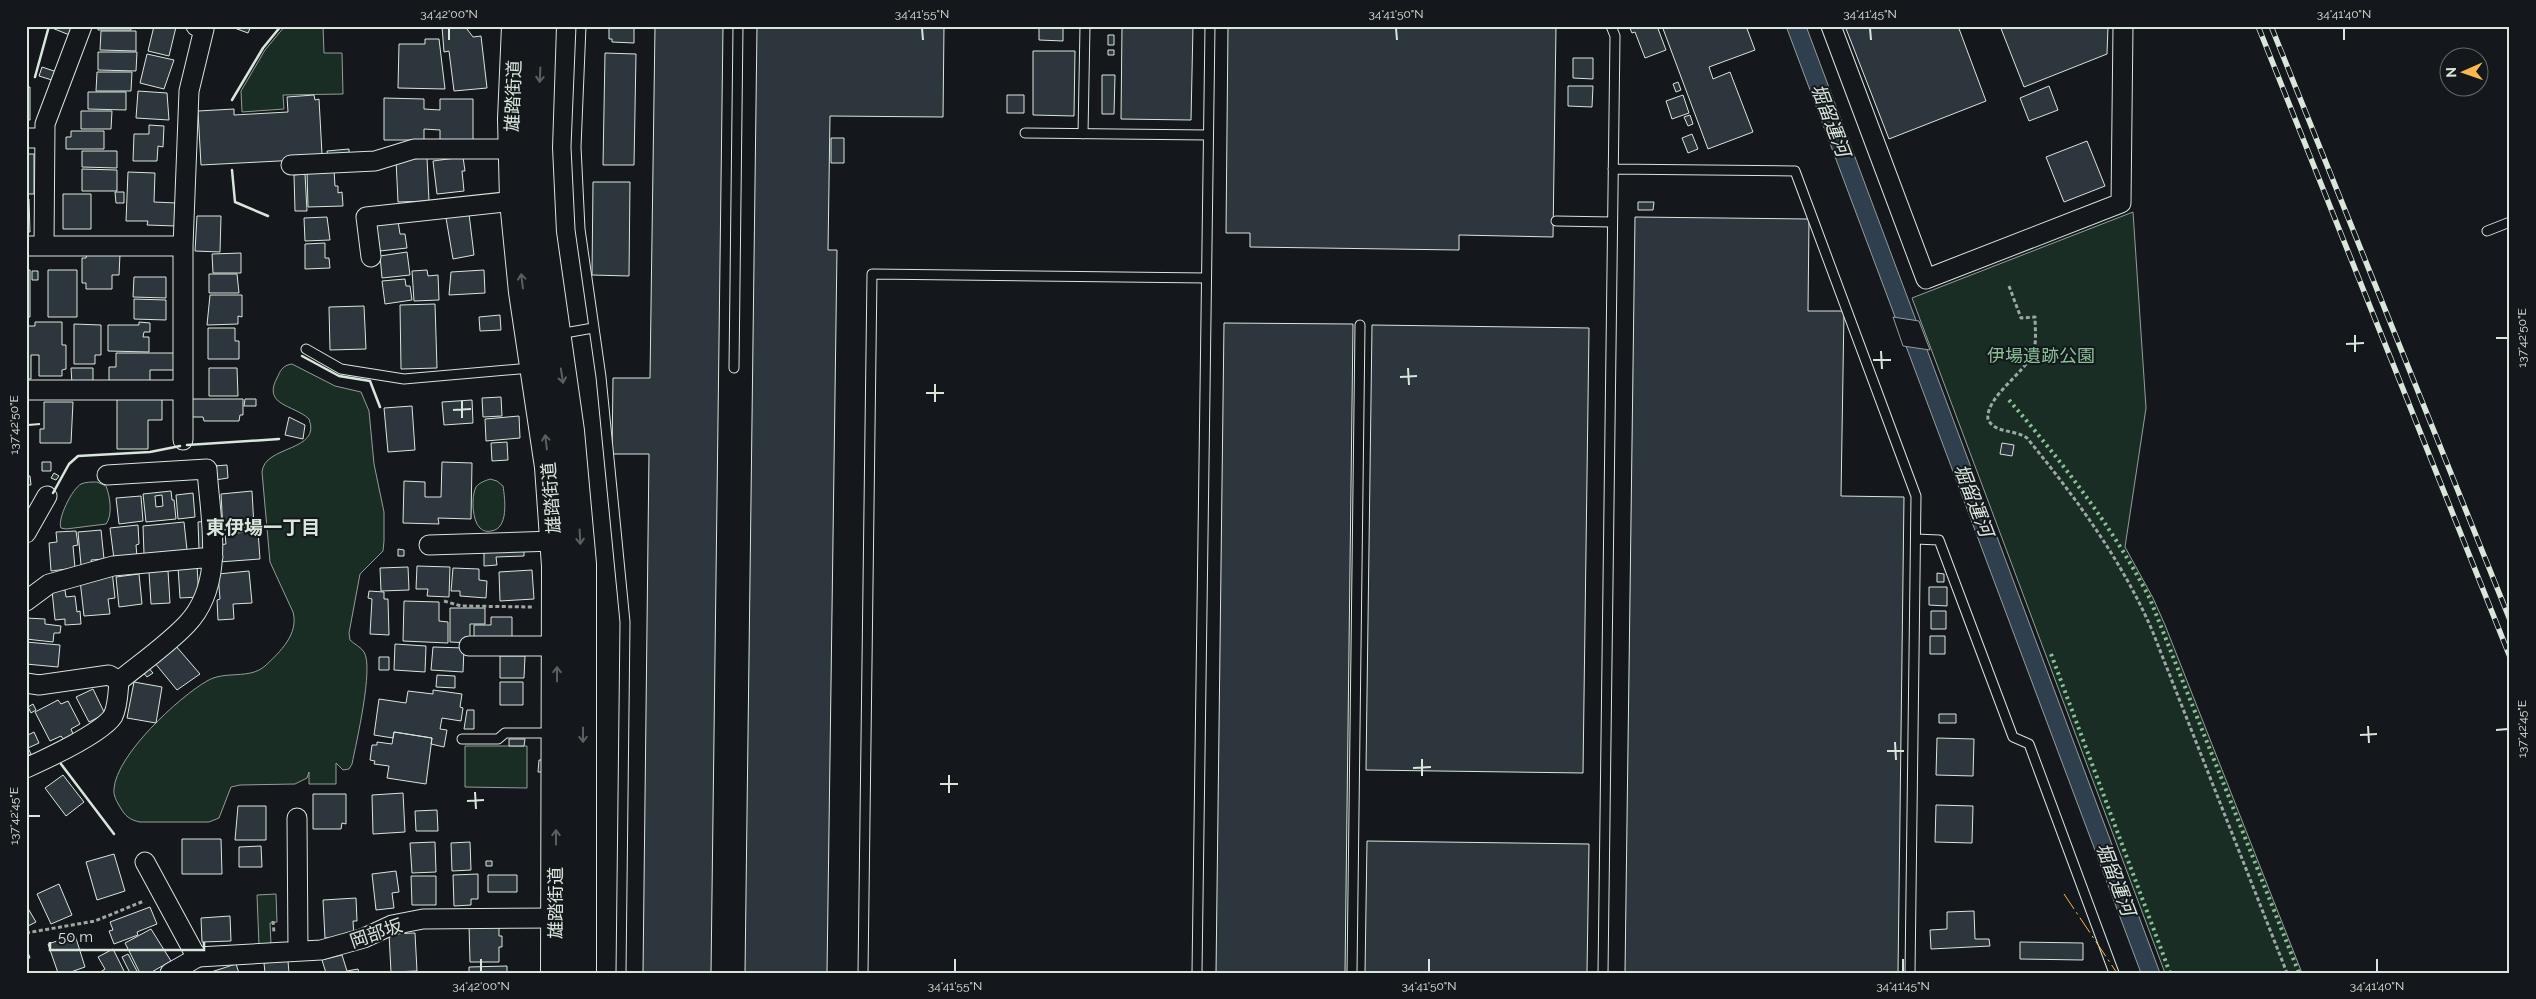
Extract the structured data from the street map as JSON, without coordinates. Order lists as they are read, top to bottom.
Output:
{
  "streets": {
    "main road": ["雄踏街道"],
    "street": ["岡部坂"]
  },
  "crossings": [
    ["雄踏街道", "岡部坂"]
  ],
  "districts": ["東伊場一丁目"],
  "water": ["堀留運河"],
  "parks": ["伊場遺跡公園"],
  "scale_bar": "50 m",
  "north": "left",
  "coordinates": [
    "34°42'00\"N",
    "34°41'55\"N",
    "34°41'50\"N",
    "34°41'45\"N",
    "34°41'40\"N",
    "137°42'50\"E",
    "137°42'45\"E"
  ]
}
